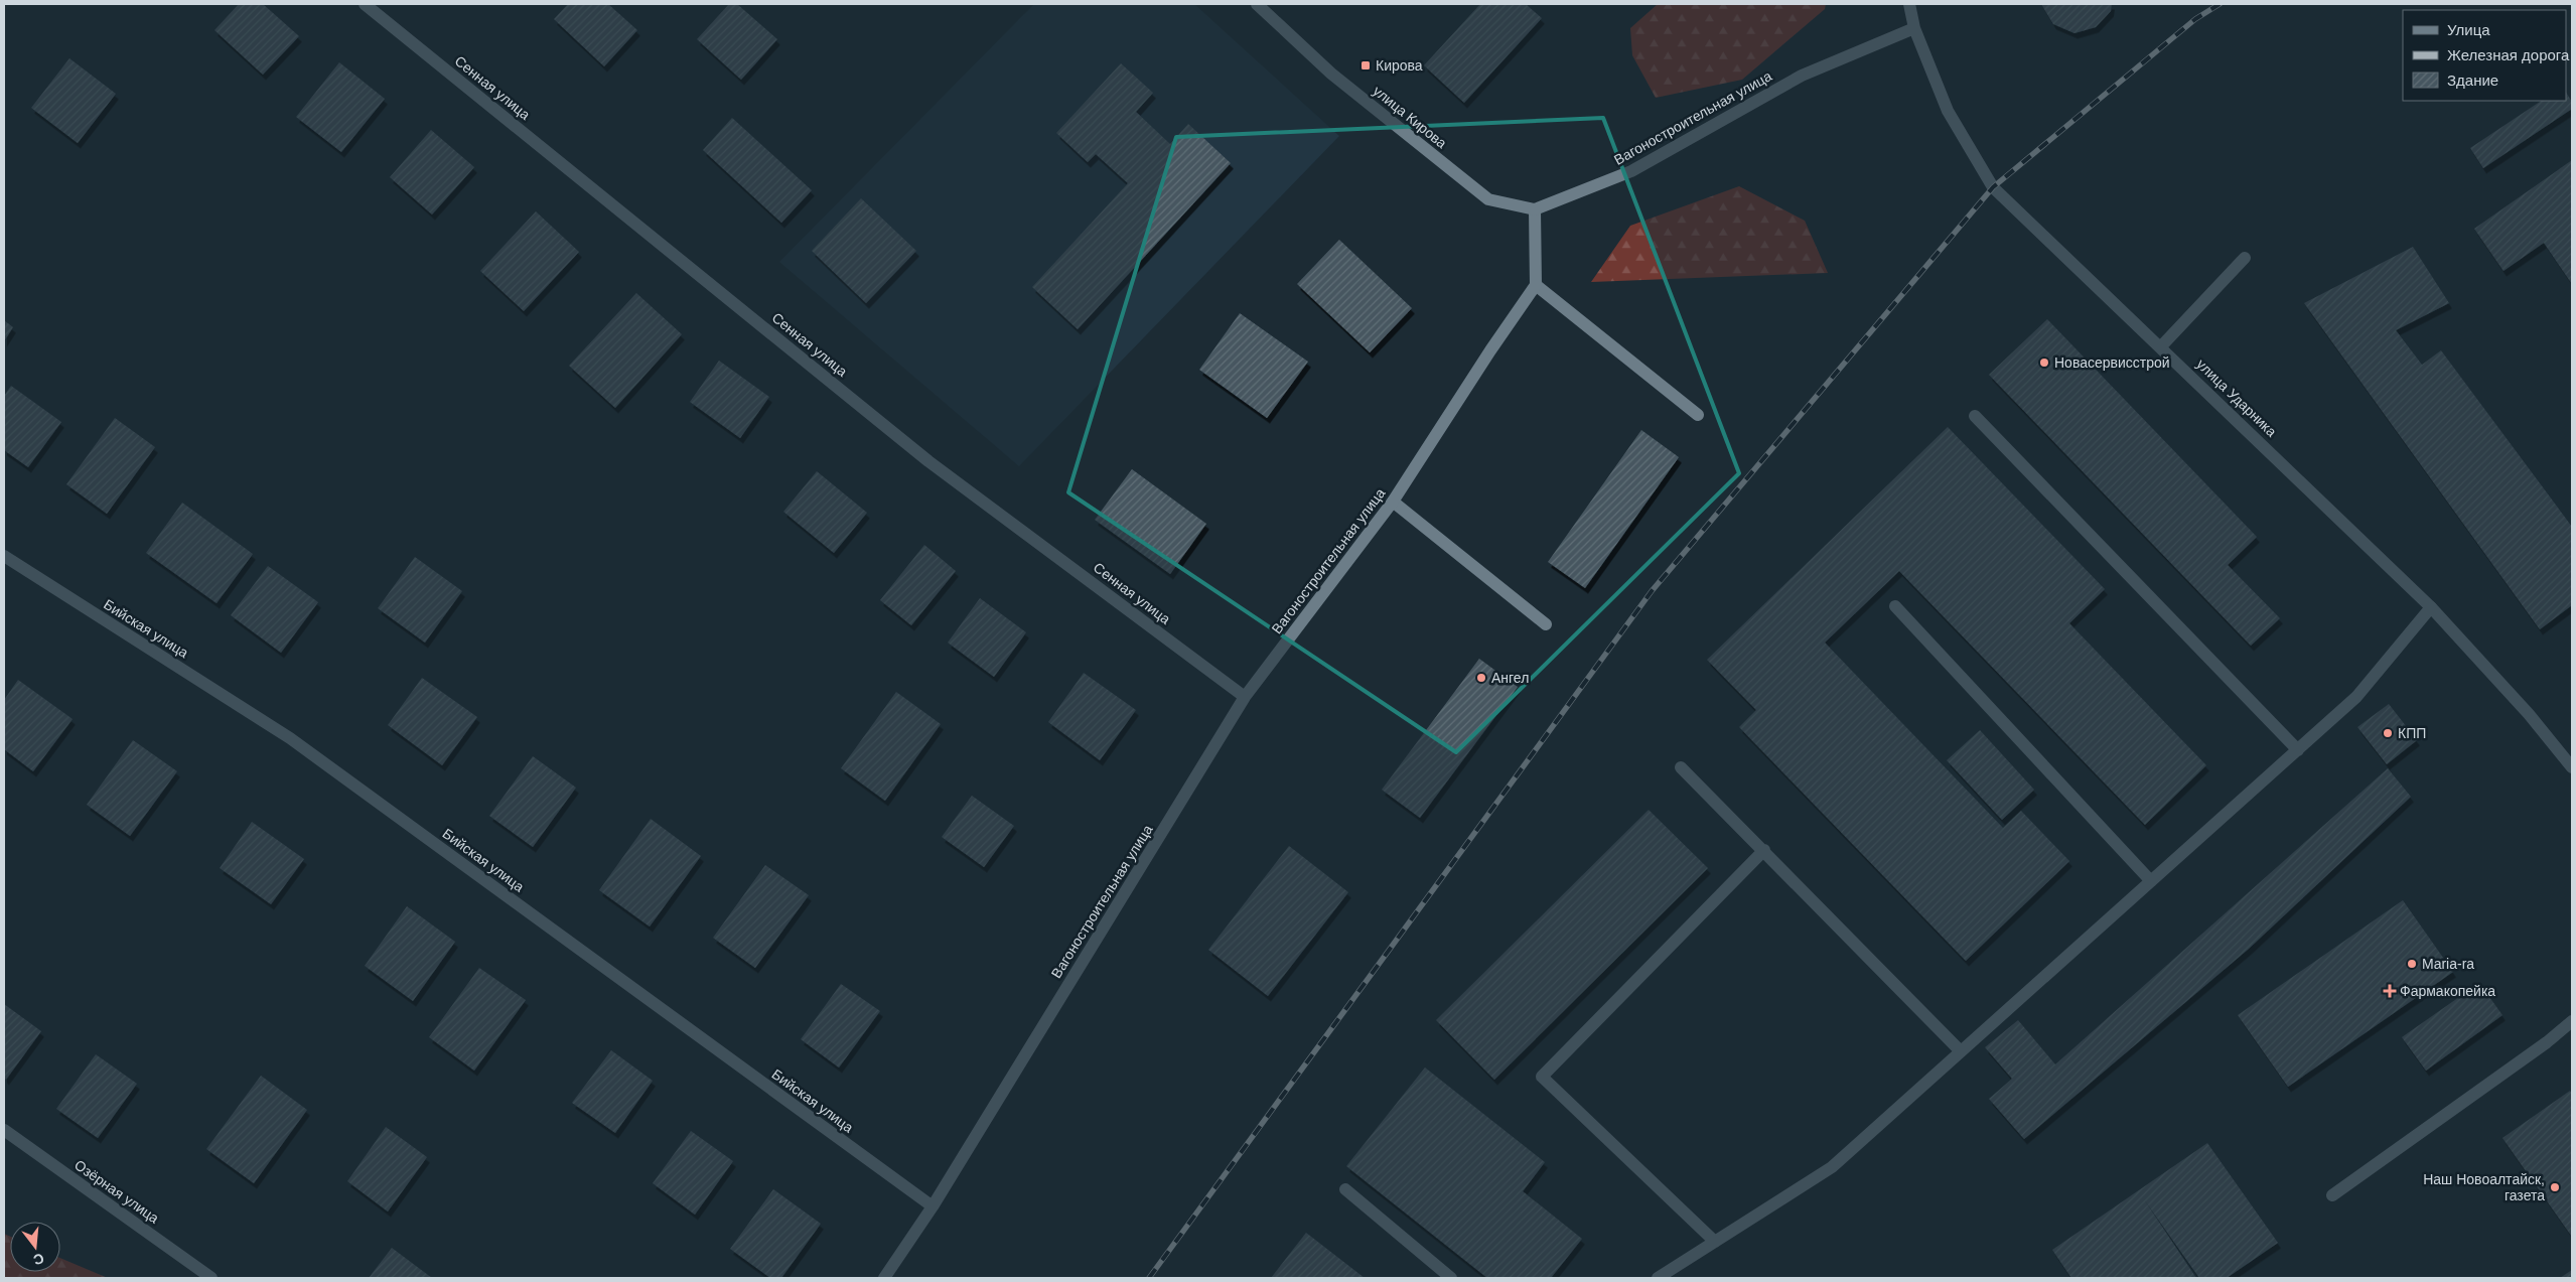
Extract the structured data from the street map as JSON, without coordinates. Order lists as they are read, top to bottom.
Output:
{
  "streets": {
    "street": [
      "Сенная улица",
      "улица Кирова",
      "Вагоностроительная улица",
      "улица Ударника",
      "Бийская улица",
      "Озёрная улица"
    ]
  },
  "crossings": [
    ["Сенная улица", "Вагоностроительная улица"],
    ["улица Кирова", "Вагоностроительная улица"],
    ["Вагоностроительная улица", "улица Ударника"],
    ["Вагоностроительная улица", "Бийская улица"]
  ],
  "places": {
    "transit": ["Кирова"],
    "other": [
      "Новасервисстрой",
      "Ангел",
      "КПП",
      "Maria-ra",
      "Наш Новоалтайск, газета"
    ],
    "health": ["Фармакопейка"]
  },
  "legend": ["Улица", "Железная дорога", "Здание"],
  "north": "bottom"
}
